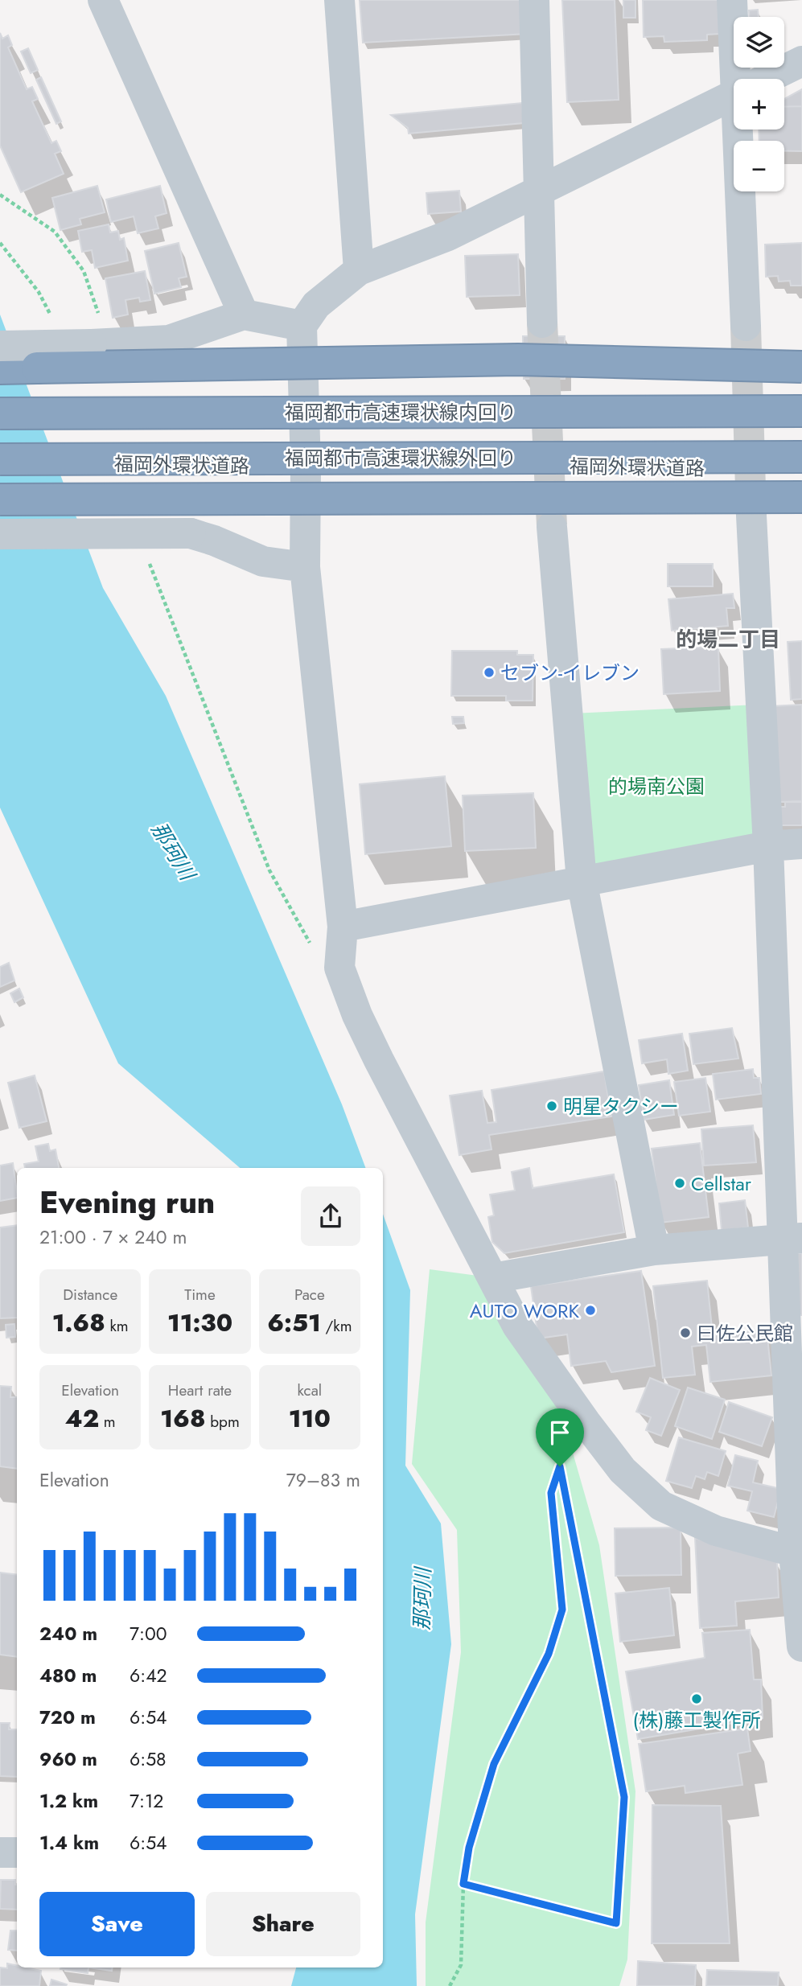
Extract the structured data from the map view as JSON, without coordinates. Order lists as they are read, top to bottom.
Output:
{
  "streets": {
    "highway": ["福岡都市高速環状線内回り", "福岡都市高速環状線外回り", "福岡外環状道路"]
  },
  "districts": ["的場二丁目"],
  "water": ["那珂川"],
  "parks": ["的場南公園"],
  "places": [
    "セブン-イレブン",
    "明星タクシー",
    "Cellstar",
    "AUTO WORK",
    "曰佐公民館",
    "(株)藤工製作所"
  ],
  "page": {
    "map_buttons": ["+", "−"],
    "heading": ["Evening run", "21:00 · 7 × 240 m"],
    "stats": [
      ["Distance", "1.68 km"],
      ["Time", "11:30"],
      ["Pace", "6:51 /km"],
      ["Elevation", "42 m"],
      ["Heart rate", "168 bpm"],
      ["kcal", "110"]
    ],
    "chart": ["Elevation", "79–83 m"],
    "list": [
      {
        "name": "240 m",
        "note": "7:00"
      },
      {
        "name": "480 m",
        "note": "6:42"
      },
      {
        "name": "720 m",
        "note": "6:54"
      },
      {
        "name": "960 m",
        "note": "6:58"
      },
      {
        "name": "1.2 km",
        "note": "7:12"
      },
      {
        "name": "1.4 km",
        "note": "6:54"
      }
    ],
    "buttons": ["Save", "Share"]
  }
}
